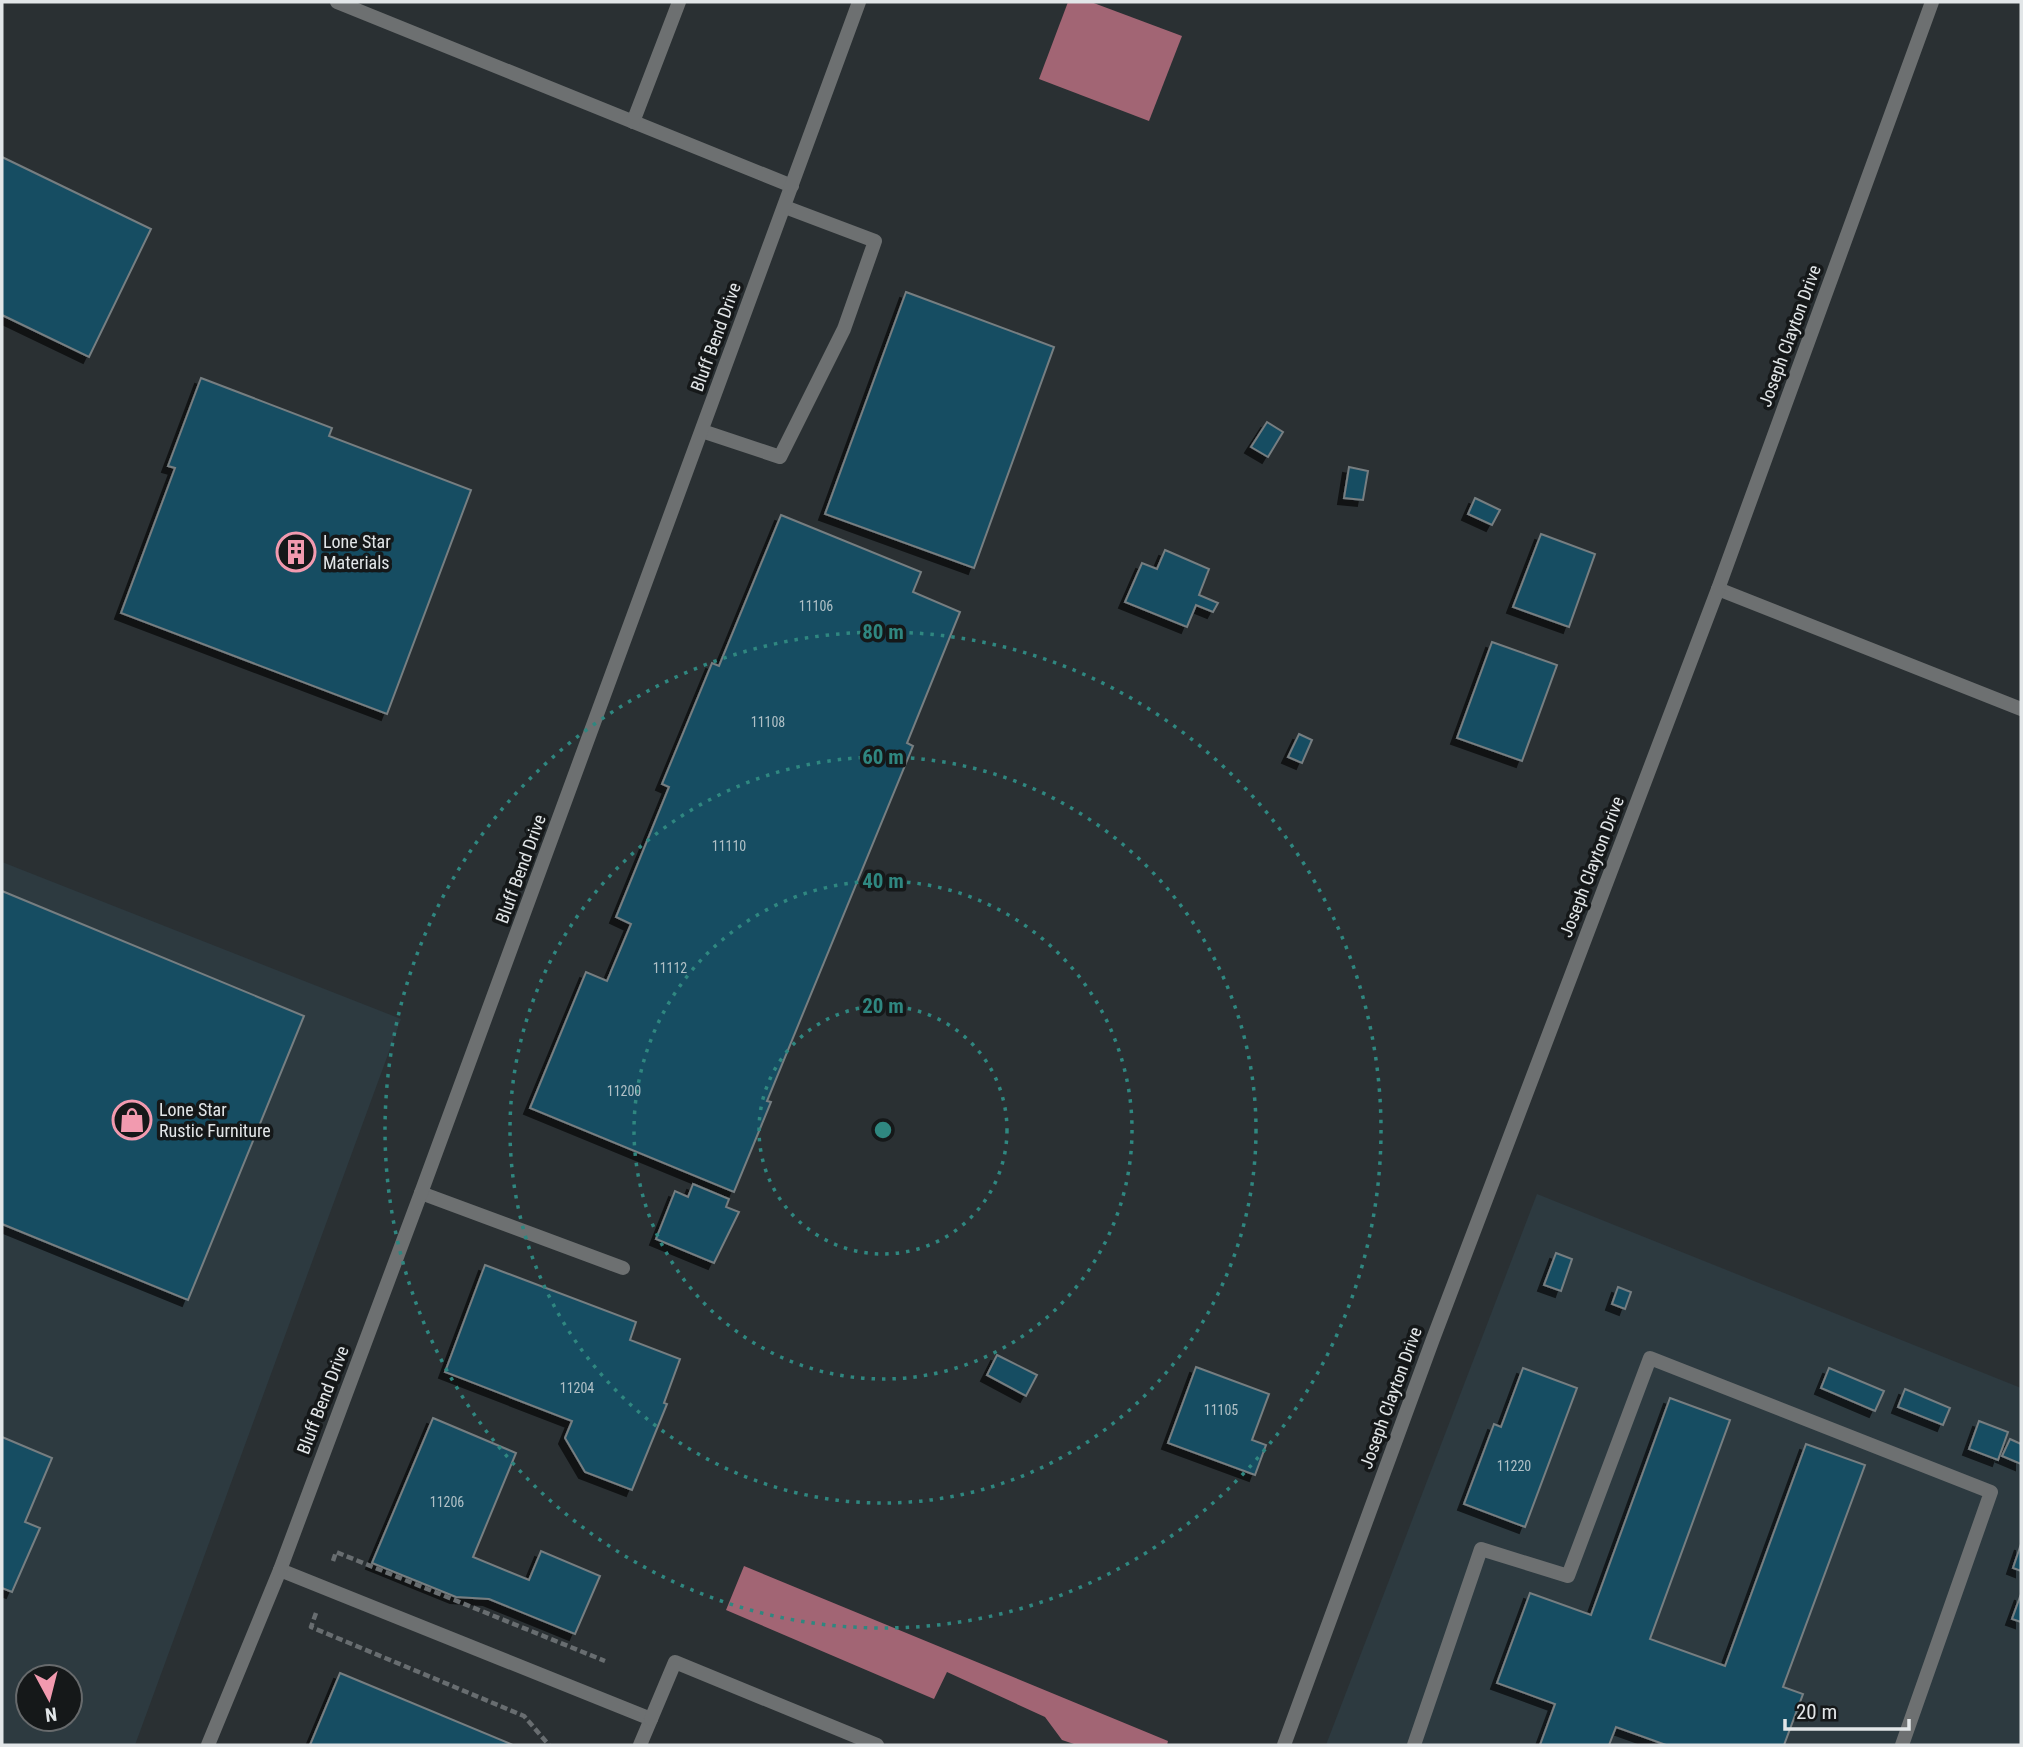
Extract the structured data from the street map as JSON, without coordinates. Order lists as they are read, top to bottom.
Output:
{
  "streets": {
    "street": ["Joseph Clayton Drive", "Bluff Bend Drive"]
  },
  "places": {
    "building": ["Lone Star Materials"],
    "shop": ["Lone Star Rustic Furniture"]
  },
  "house_numbers": [
    "11106",
    "11108",
    "11110",
    "11112",
    "11200",
    "11204",
    "11105",
    "11220",
    "11206"
  ],
  "scale_bar": "20 m",
  "north": "bottom",
  "rings": [
    "80 m",
    "60 m",
    "40 m",
    "20 m"
  ]
}
